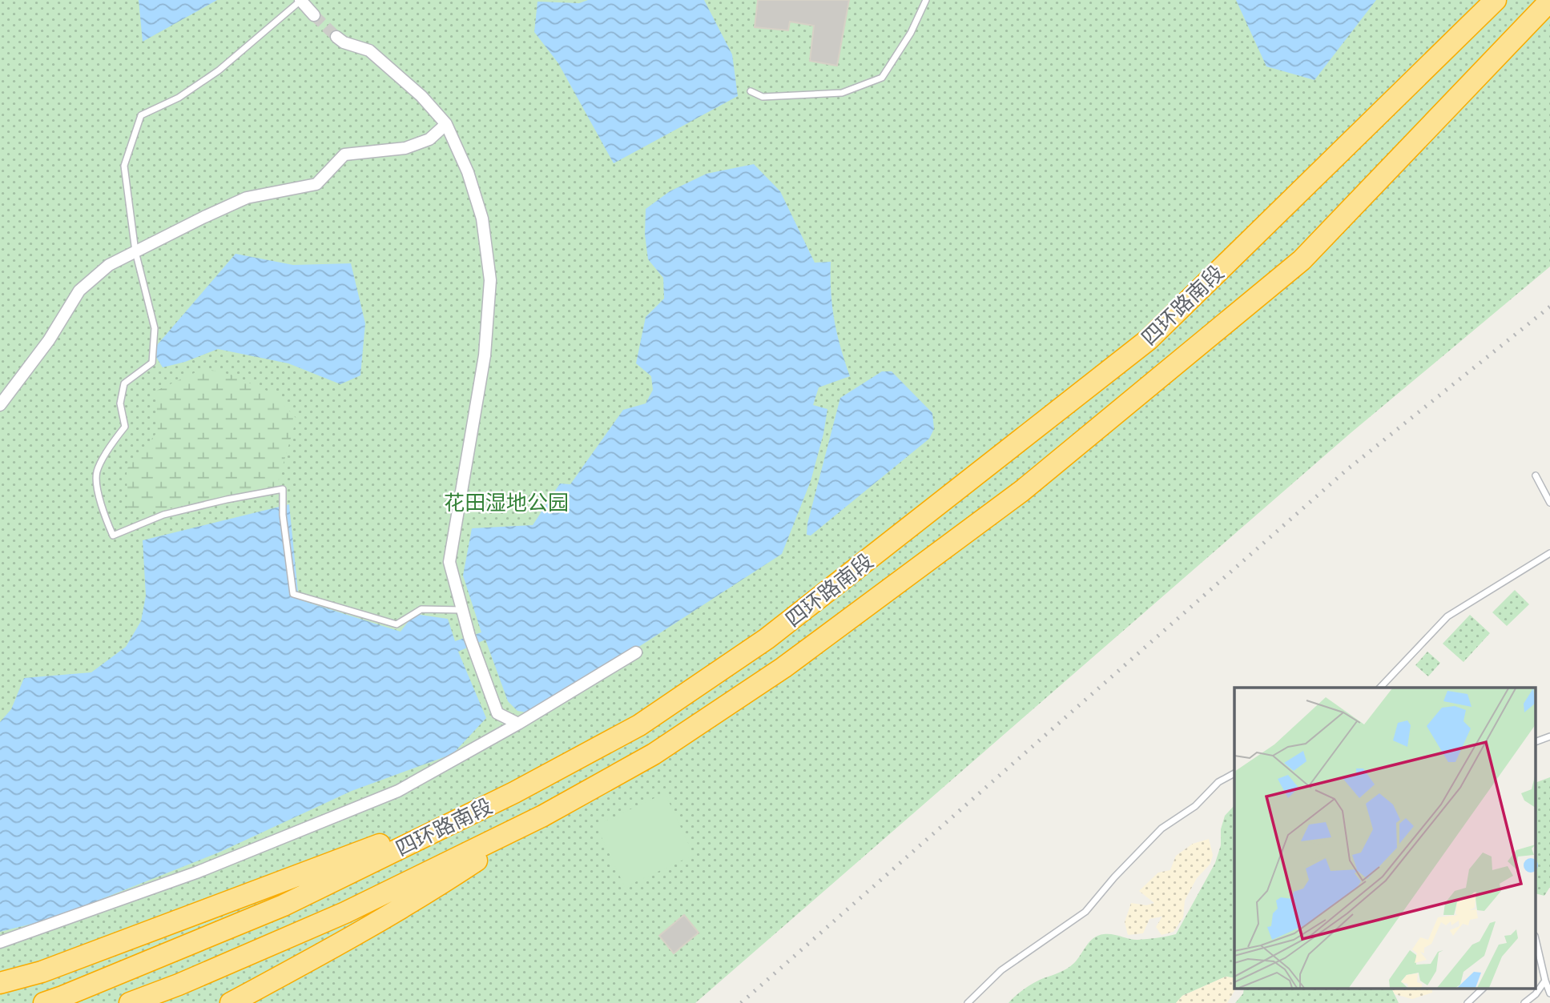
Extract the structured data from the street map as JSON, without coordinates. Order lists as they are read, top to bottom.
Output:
{
  "streets": {
    "highway": ["四环路南段"]
  },
  "parks": ["花田湿地公园"]
}
